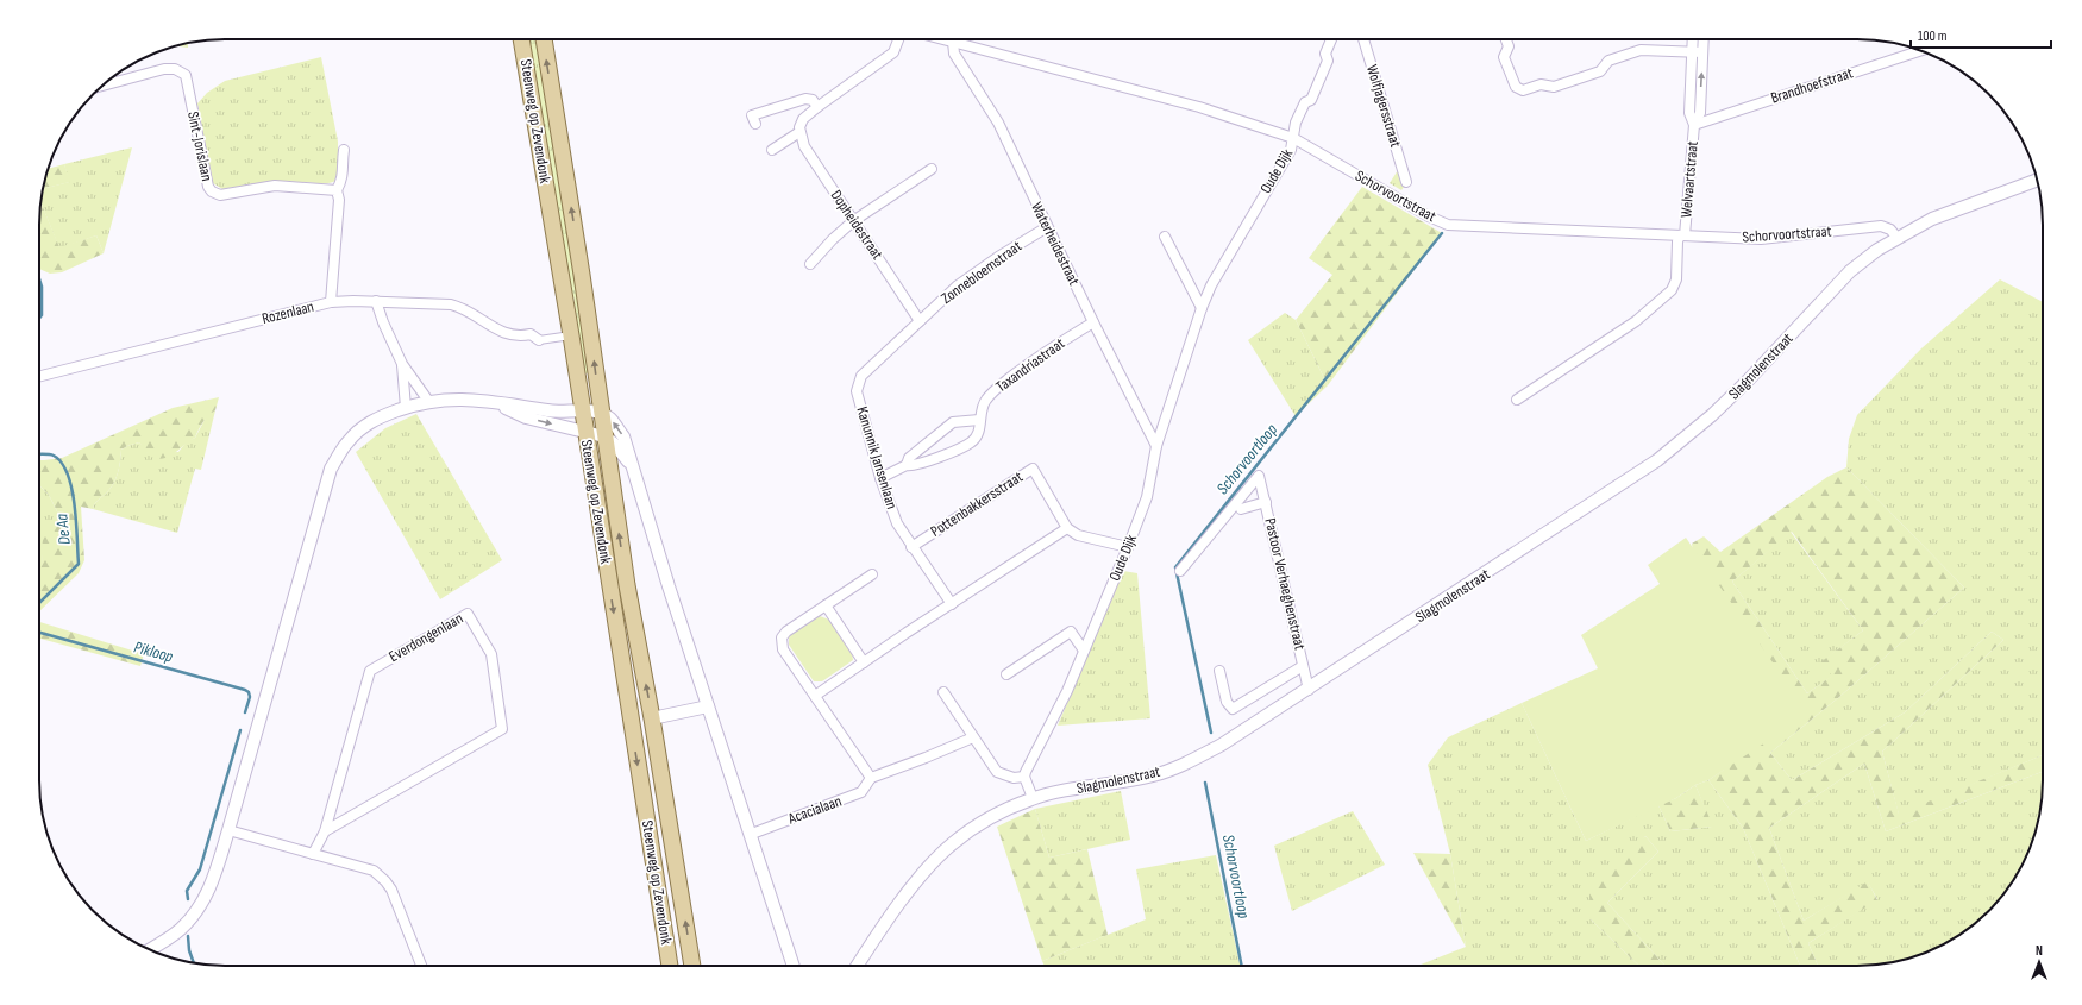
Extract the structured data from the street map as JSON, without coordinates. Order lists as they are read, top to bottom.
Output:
{
  "streets": {
    "main road": ["Steenweg op Zevendonk"],
    "street": [
      "Brandhoefstraat",
      "Wolfjagersstraat",
      "Sint-Jorislaan",
      "Oude Dijk",
      "Welvaartstraat",
      "Schorvoortstraat",
      "Dopheidestraat",
      "Waterheidestraat",
      "Zonnebloemstraat",
      "Rozenlaan",
      "Taxandriastraat",
      "Slagmolenstraat",
      "Kanunnik Jansenlaan",
      "Pottenbakkersstraat",
      "Pastoor Verhaeghenstraat",
      "Everdongenlaan",
      "Acacialaan"
    ]
  },
  "crossings": [
    ["Brandhoefstraat", "Welvaartstraat"],
    ["Steenweg op Zevendonk", "Acacialaan"],
    ["Oude Dijk", "Schorvoortstraat"],
    ["Oude Dijk", "Waterheidestraat"],
    ["Welvaartstraat", "Schorvoortstraat"],
    ["Schorvoortstraat", "Waterheidestraat"],
    ["Schorvoortstraat", "Slagmolenstraat"],
    ["Dopheidestraat", "Zonnebloemstraat"],
    ["Dopheidestraat", "Kanunnik Jansenlaan"],
    ["Waterheidestraat", "Zonnebloemstraat"],
    ["Waterheidestraat", "Taxandriastraat"],
    ["Zonnebloemstraat", "Kanunnik Jansenlaan"],
    ["Taxandriastraat", "Kanunnik Jansenlaan"],
    ["Slagmolenstraat", "Pastoor Verhaeghenstraat"],
    ["Kanunnik Jansenlaan", "Pottenbakkersstraat"]
  ],
  "water": ["Schorvoortloop", "De Aa", "Pikloop"],
  "scale_bar": "100 m",
  "north": "top"
}
